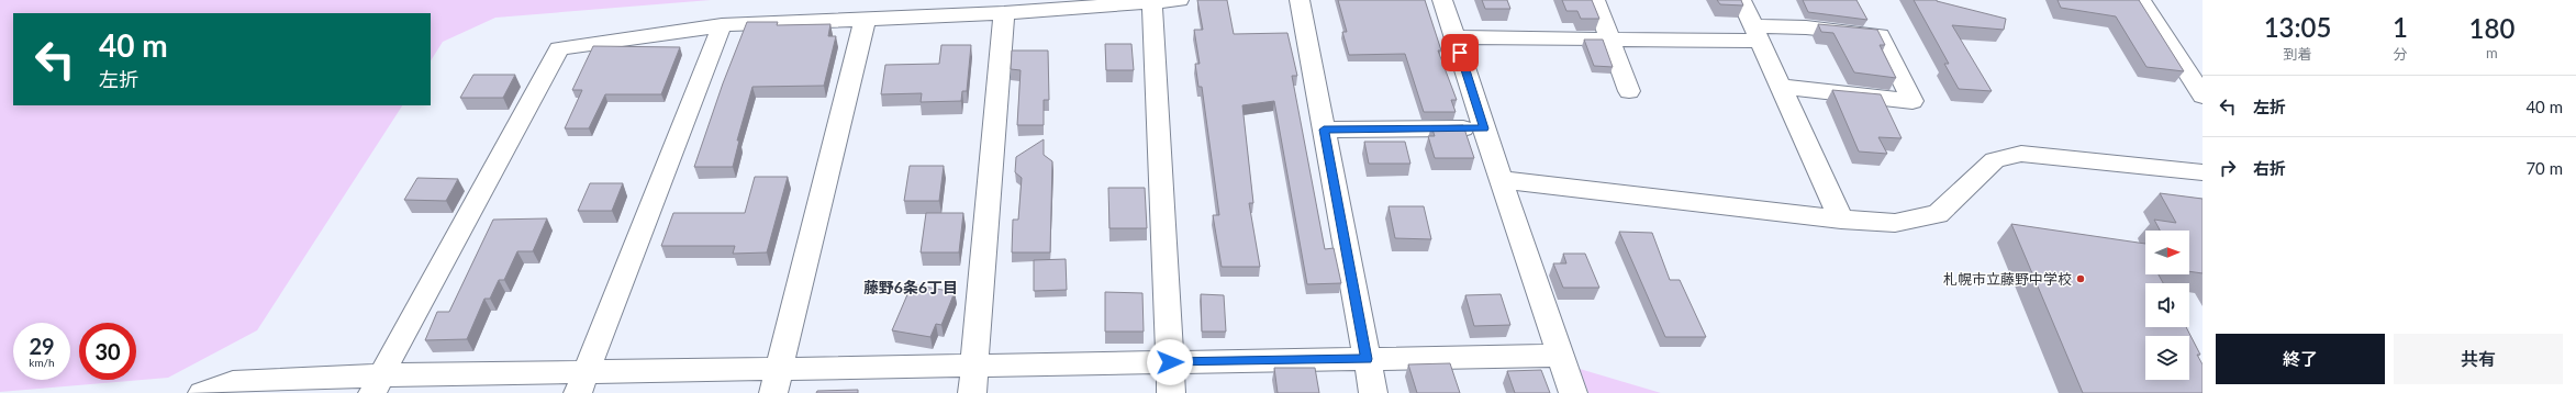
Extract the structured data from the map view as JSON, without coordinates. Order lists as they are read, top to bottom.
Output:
{
  "districts": ["藤野6条6丁目"],
  "places": ["札幌市立藤野中学校"],
  "north": "right",
  "page": {
    "eta": [
      "13:05",
      "到着",
      "1",
      "分",
      "180",
      "m"
    ],
    "turn": ["40 m", "左折"],
    "list": [
      {
        "name": "左折",
        "value": "40 m"
      },
      {
        "name": "右折",
        "value": "70 m"
      }
    ],
    "speed": "29 km/h",
    "limit": "30",
    "buttons": ["終了", "共有"]
  }
}
